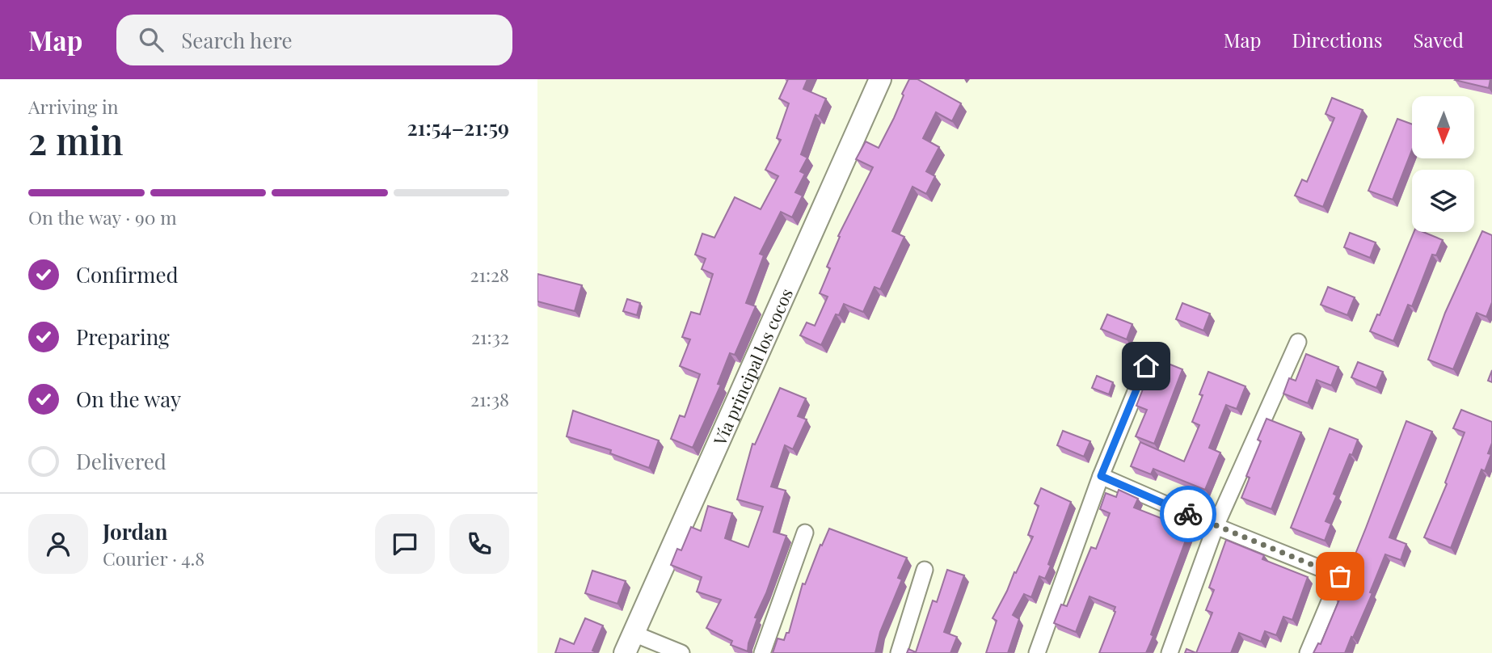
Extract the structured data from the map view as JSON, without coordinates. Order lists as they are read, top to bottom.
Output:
{
  "streets": {
    "street": ["Vía principal los cocos"]
  },
  "north": "bottom",
  "page": {
    "header": "Map",
    "search": "Search here",
    "nav": ["Map", "Directions", "Saved"],
    "heading": ["2 min", "Arriving in", "21:54–21:59"],
    "panel": ["Jordan", "Courier · 4.8"],
    "bar": "On the way · 90 m",
    "list": [
      ["Confirmed", "21:28"],
      ["Preparing", "21:32"],
      ["On the way", "21:38"],
      "Delivered"
    ]
  }
}
